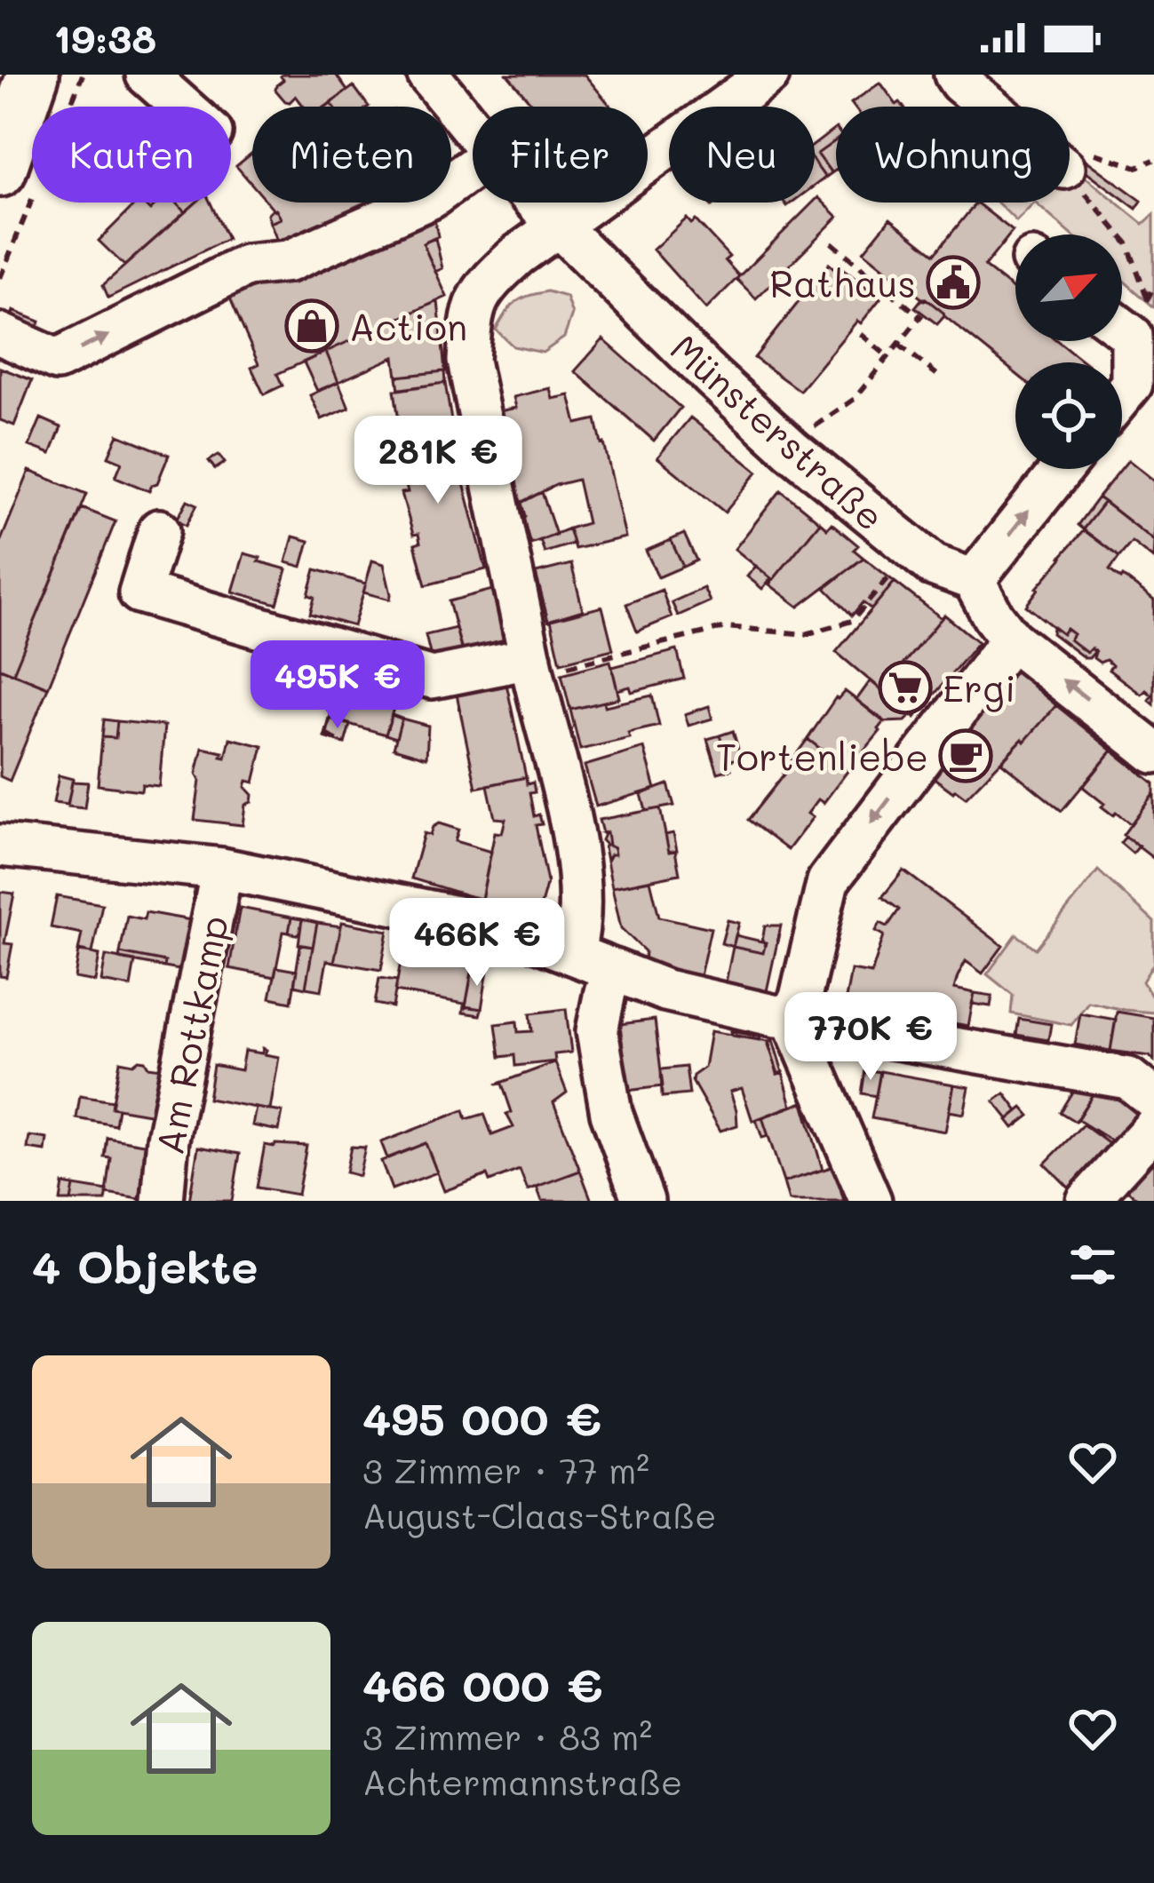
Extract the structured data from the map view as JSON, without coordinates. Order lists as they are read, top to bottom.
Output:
{
  "streets": {
    "street": ["Münsterstraße", "Am Rottkamp"]
  },
  "places": {
    "public building": ["Rathaus"],
    "shop": ["Action"],
    "supermarket": ["Ergi"],
    "cafe": ["Tortenliebe"]
  },
  "north": "top right",
  "page": {
    "status": "19:38",
    "chip": [
      "Kaufen",
      "Mieten",
      "Filter",
      "Neu",
      "Wohnung"
    ],
    "price": [
      "281K €",
      "495K €",
      "466K €",
      "770K €"
    ],
    "heading": "4 Objekte",
    "list": [
      {
        "name": "495 000 €",
        "note": "3 Zimmer · 77 m² · August-Claas-Straße"
      },
      {
        "name": "466 000 €",
        "note": "3 Zimmer · 83 m² · Achtermannstraße"
      }
    ]
  }
}
